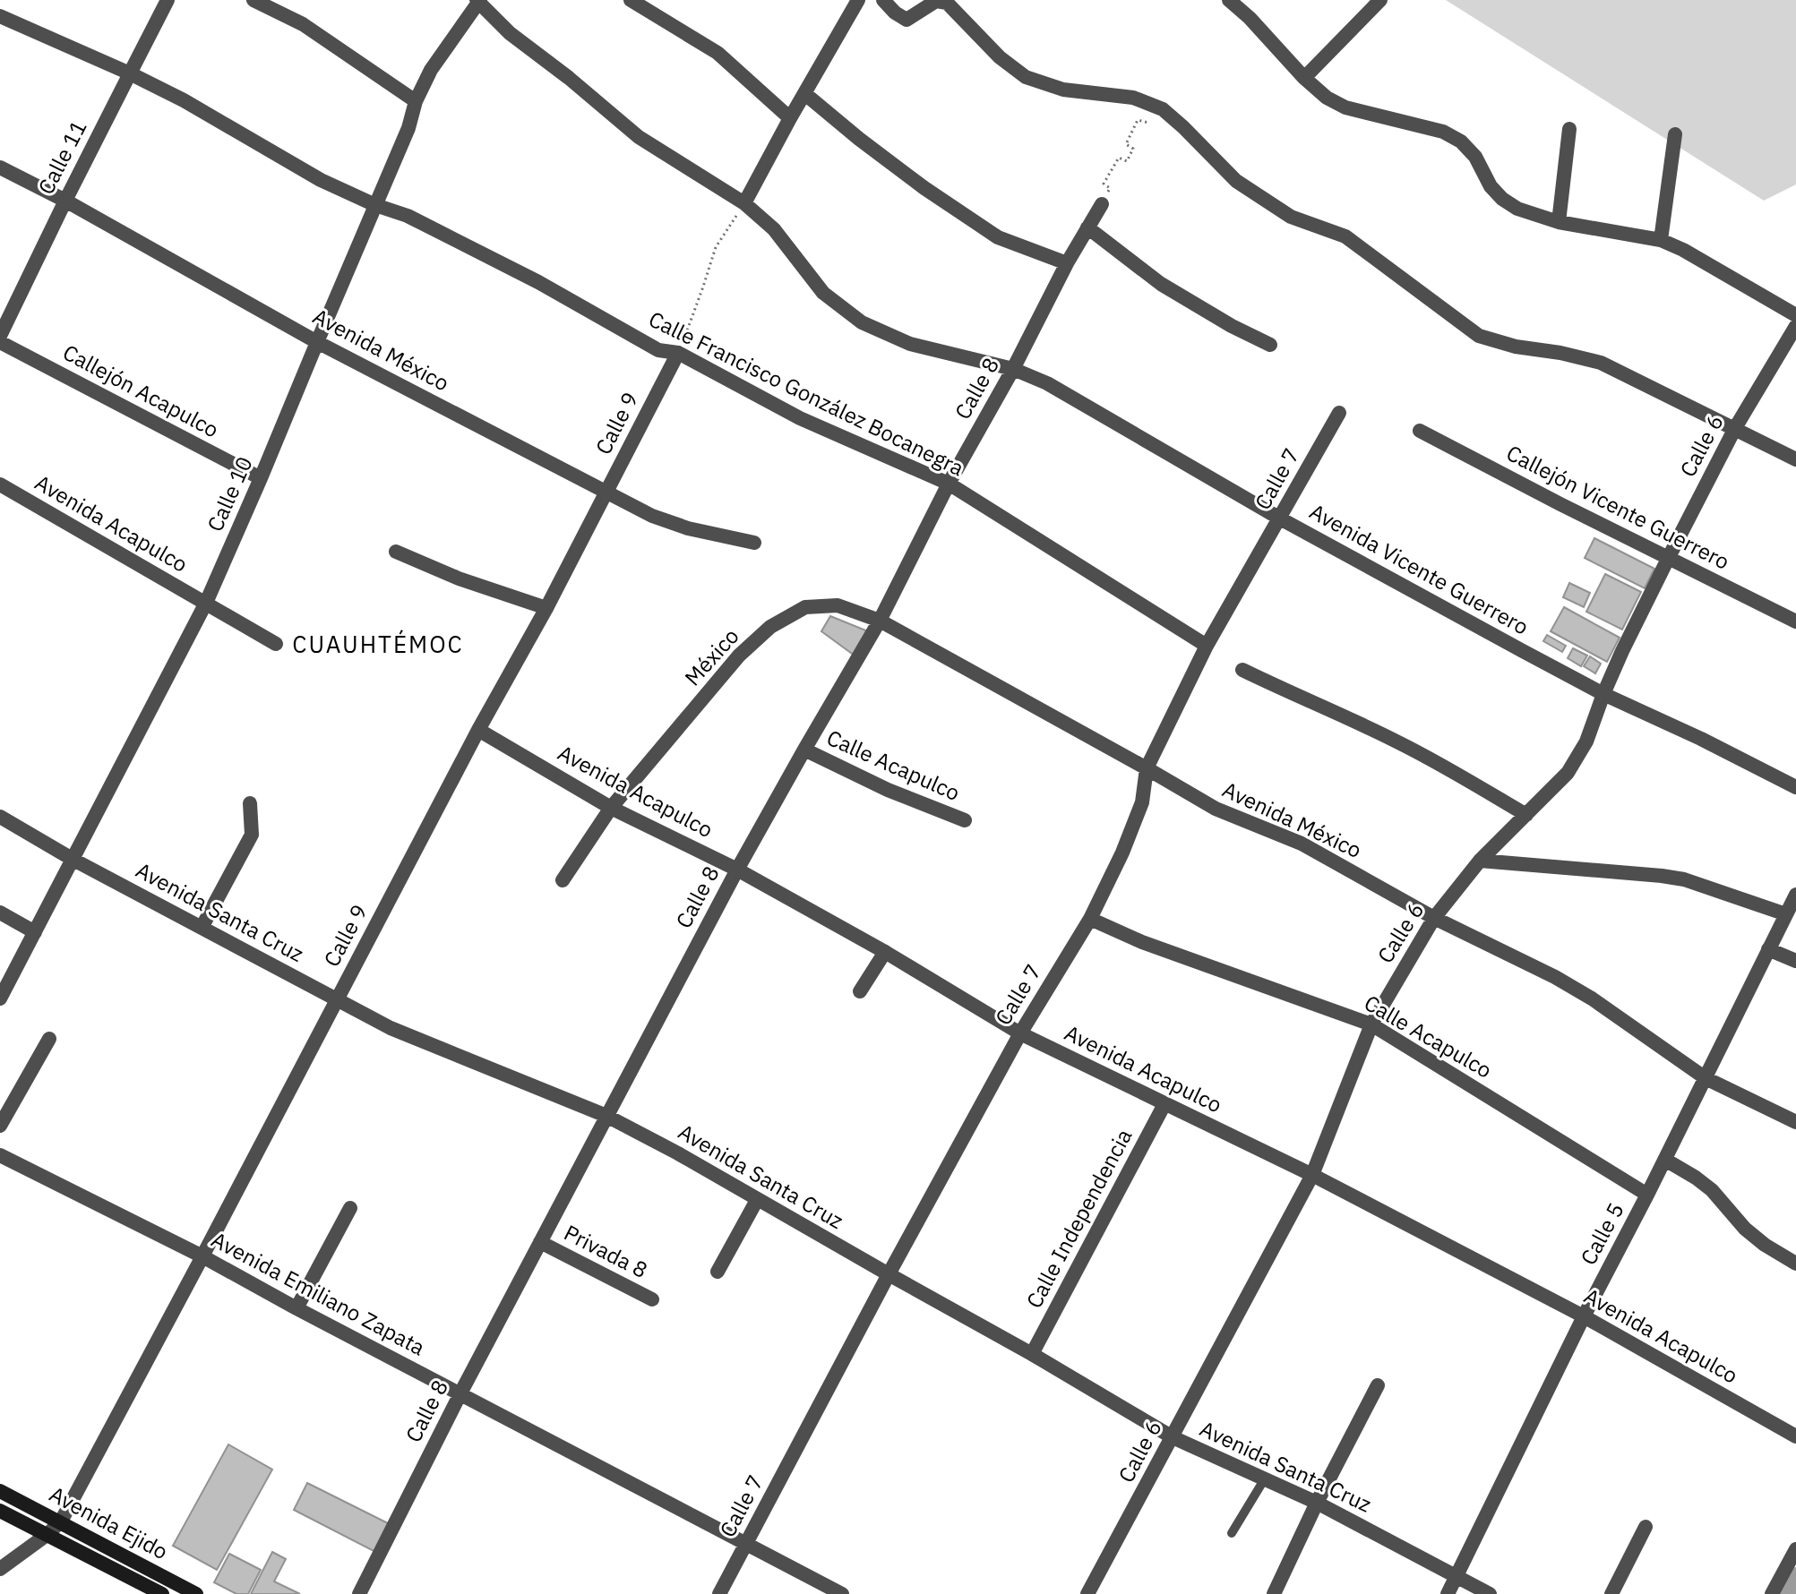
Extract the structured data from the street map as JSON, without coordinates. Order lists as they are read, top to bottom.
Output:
{
  "streets": {
    "main road": ["Avenida Ejido"],
    "street": [
      "Calle 11",
      "Avenida México",
      "Calle 8",
      "Callejón Acapulco",
      "Calle Francisco González Bocanegra",
      "Calle 9",
      "Calle 6",
      "Calle 7",
      "Calle 10",
      "Callejón Vicente Guerrero",
      "Avenida Acapulco",
      "Avenida Vicente Guerrero",
      "México",
      "Calle Acapulco",
      "Avenida Santa Cruz",
      "Calle Independencia",
      "Calle 5",
      "Privada 8",
      "Avenida Emiliano Zapata"
    ]
  },
  "crossings": [
    ["Calle 11", "Avenida México"],
    ["Calle 11", "Calle Francisco González Bocanegra"],
    ["Avenida México", "Calle 8"],
    ["Avenida México", "Calle 9"],
    ["Avenida México", "Calle 6"],
    ["Avenida México", "Calle 7"],
    ["Avenida México", "Calle 10"],
    ["Avenida México", "México"],
    ["Avenida México", "Calle 5"],
    ["Calle 8", "Calle Francisco González Bocanegra"],
    ["Calle 8", "Avenida Acapulco"],
    ["Calle 8", "Avenida Vicente Guerrero"],
    ["Calle 8", "México"],
    ["Calle 8", "Calle Acapulco"],
    ["Calle 8", "Avenida Santa Cruz"],
    ["Calle 8", "Privada 8"],
    ["Calle 8", "Avenida Emiliano Zapata"],
    ["Callejón Acapulco", "Calle 10"],
    ["Calle Francisco González Bocanegra", "Calle 9"],
    ["Calle Francisco González Bocanegra", "Calle 7"],
    ["Calle Francisco González Bocanegra", "Calle 10"],
    ["Calle 9", "Avenida Acapulco"],
    ["Calle 9", "Avenida Santa Cruz"],
    ["Calle 9", "Avenida Emiliano Zapata"],
    ["Calle 9", "Avenida Ejido"],
    ["Calle 6", "Callejón Vicente Guerrero"],
    ["Calle 6", "Avenida Acapulco"],
    ["Calle 6", "Avenida Vicente Guerrero"],
    ["Calle 6", "Calle Acapulco"],
    ["Calle 6", "Avenida Santa Cruz"],
    ["Calle 7", "Avenida Acapulco"],
    ["Calle 7", "Avenida Vicente Guerrero"],
    ["Calle 7", "Calle Acapulco"],
    ["Calle 7", "Avenida Santa Cruz"],
    ["Calle 7", "Avenida Emiliano Zapata"],
    ["Calle 10", "Avenida Acapulco"],
    ["Calle 10", "Avenida Santa Cruz"],
    ["Avenida Acapulco", "México"],
    ["Avenida Acapulco", "Calle Independencia"],
    ["Avenida Acapulco", "Calle 5"],
    ["Calle Acapulco", "Calle 5"],
    ["Avenida Santa Cruz", "Calle Independencia"],
    ["Avenida Santa Cruz", "Calle 5"]
  ],
  "districts": ["CUAUHTÉMOC"]
}
